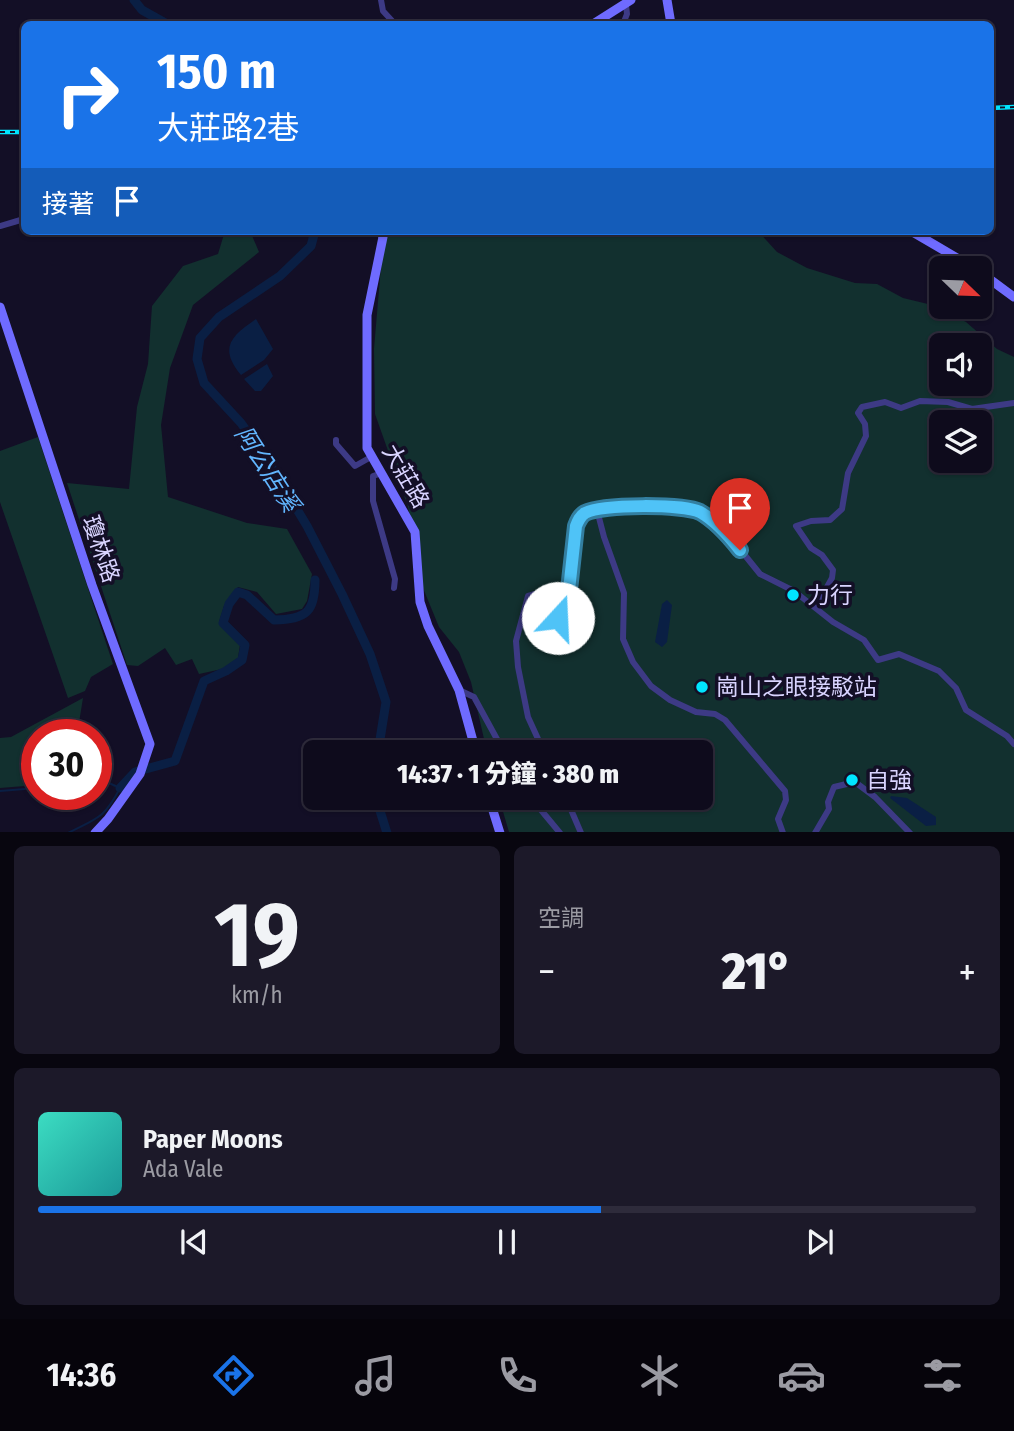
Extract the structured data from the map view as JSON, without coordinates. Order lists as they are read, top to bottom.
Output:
{
  "streets": {
    "street": ["大莊路", "瓊林路"]
  },
  "water": ["阿公店溪"],
  "places": ["力行", "崗山之眼接駁站", "自強"],
  "north": "bottom right",
  "page": {
    "turn": ["150 m", "大莊路2巷"],
    "then": "接著",
    "limit": "30",
    "trip": "14:37 · 1 分鐘 · 380 m",
    "tile": [
      ["19", "km/h"],
      "空調"
    ],
    "heat": ["−", "21°", "+"],
    "song": ["Paper Moons", "Ada Vale"],
    "tabs": "14:36"
  }
}
